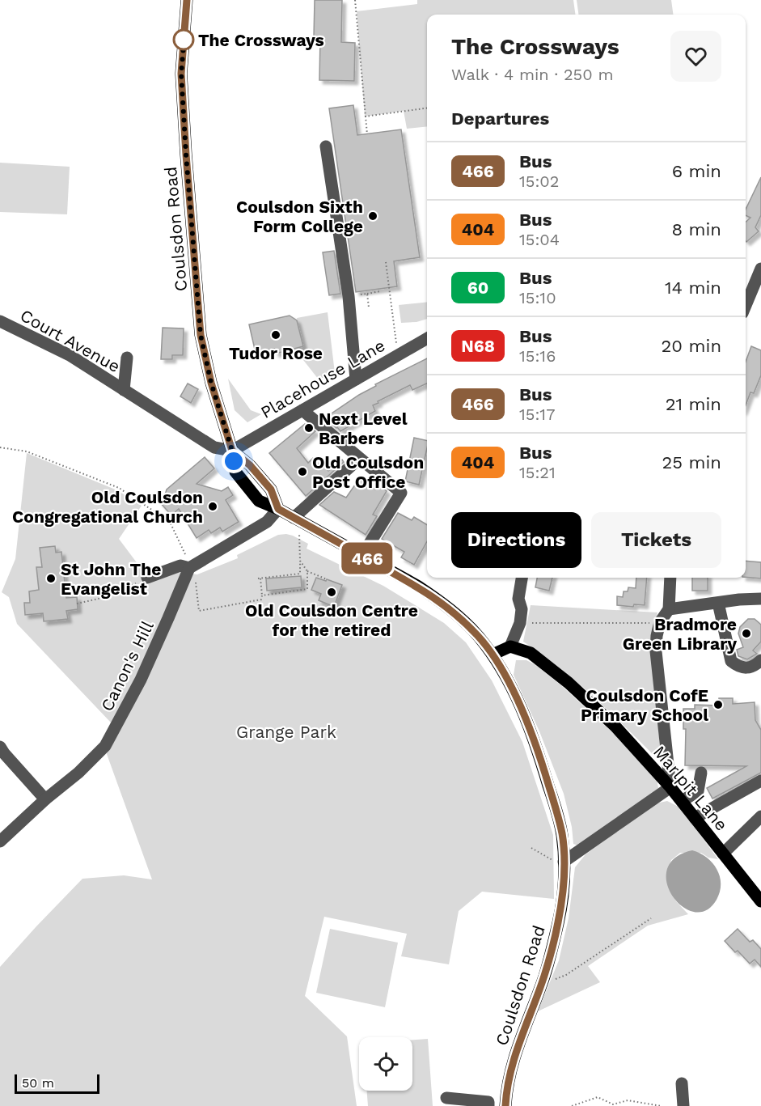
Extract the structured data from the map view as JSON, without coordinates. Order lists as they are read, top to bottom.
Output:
{
  "streets": {
    "main road": ["Coulsdon Road", "Marlpit Lane"],
    "street": ["Court Avenue", "Placehouse Lane", "Canon's Hill"]
  },
  "crossings": [
    ["Coulsdon Road", "Court Avenue"],
    ["Coulsdon Road", "Placehouse Lane"],
    ["Court Avenue", "Placehouse Lane"]
  ],
  "parks": ["Grange Park"],
  "places": [
    "The Crossways",
    "Coulsdon Sixth Form College",
    "Tudor Rose",
    "Next Level Barbers",
    "Old Coulsdon Post Office",
    "Old Coulsdon Congregational Church",
    "St John The Evangelist",
    "Old Coulsdon Centre for the retired",
    "Bradmore Green Library",
    "Coulsdon CofE Primary School"
  ],
  "lines": ["bus line 466"],
  "scale_bar": "50 m",
  "page": {
    "on_map": "466",
    "heading": [
      ["The Crossways", "Walk · 4 min · 250 m"],
      "Departures"
    ],
    "list": [
      {
        "mark": "466",
        "name": "Bus",
        "note": "15:02",
        "value": "6 min"
      },
      {
        "mark": "404",
        "name": "Bus",
        "note": "15:04",
        "value": "8 min"
      },
      {
        "mark": "60",
        "name": "Bus",
        "note": "15:10",
        "value": "14 min"
      },
      {
        "mark": "N68",
        "name": "Bus",
        "note": "15:16",
        "value": "20 min"
      },
      {
        "mark": "466",
        "name": "Bus",
        "note": "15:17",
        "value": "21 min"
      },
      {
        "mark": "404",
        "name": "Bus",
        "note": "15:21",
        "value": "25 min"
      }
    ],
    "buttons": ["Directions", "Tickets"],
    "scale": "50 m"
  }
}
